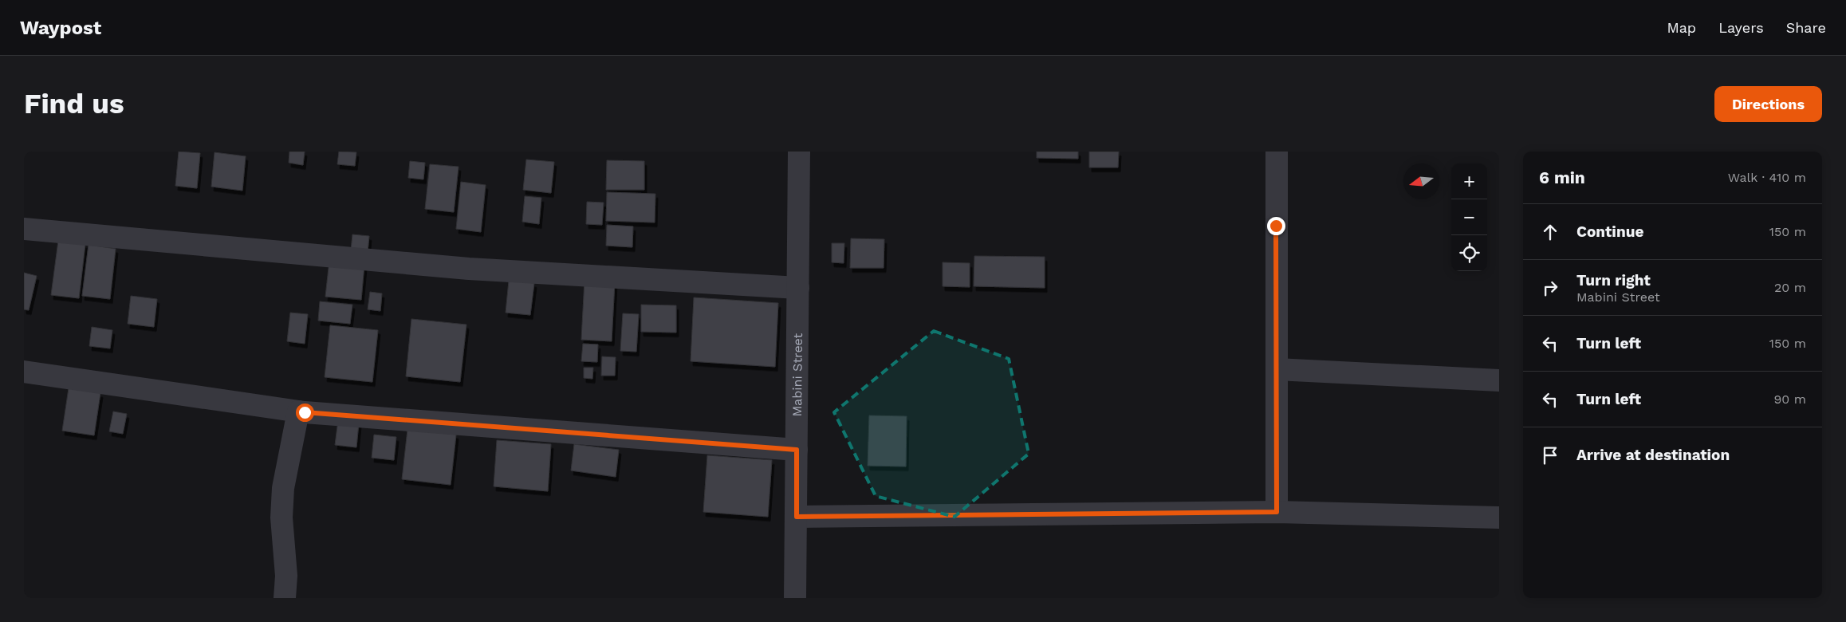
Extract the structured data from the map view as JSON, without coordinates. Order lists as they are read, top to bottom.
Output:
{
  "streets": {
    "street": ["Mabini Street"]
  },
  "north": "left",
  "page": {
    "header": "Waypost",
    "nav": ["Map", "Layers", "Share"],
    "buttons": "Directions",
    "title": "Find us",
    "heading": ["6 min", "Walk · 410 m"],
    "map_buttons": ["+", "−"],
    "list": [
      ["Continue", "150 m"],
      ["Turn right", "Mabini Street", "20 m"],
      ["Turn left", "150 m"],
      ["Turn left", "90 m"],
      "Arrive at destination"
    ]
  }
}
